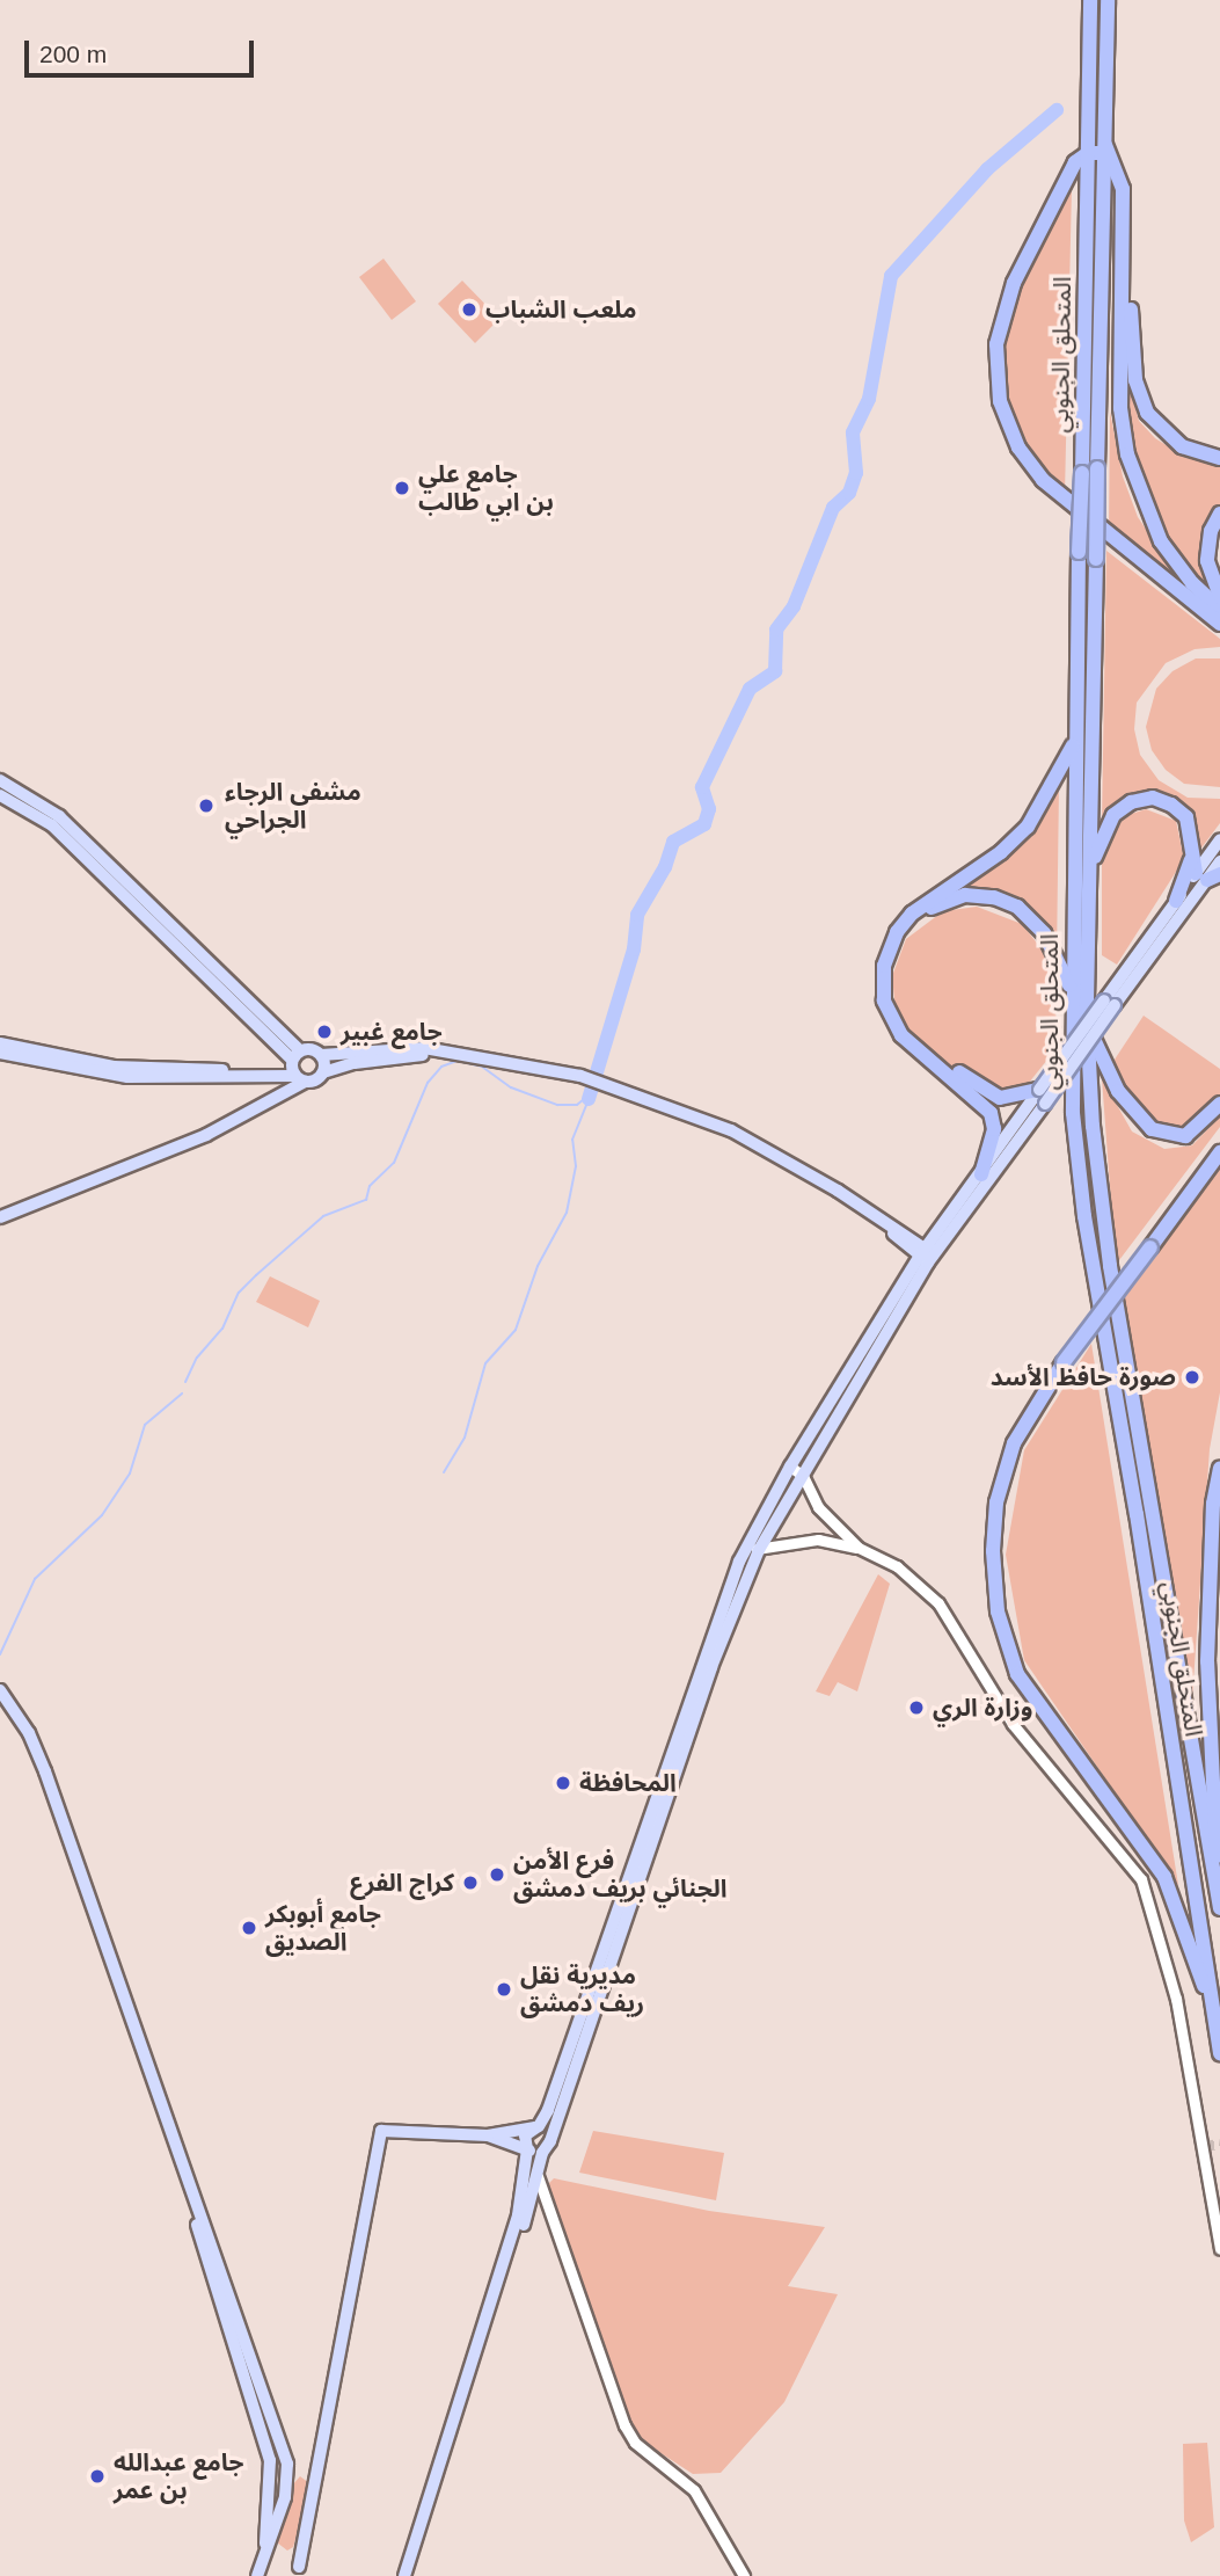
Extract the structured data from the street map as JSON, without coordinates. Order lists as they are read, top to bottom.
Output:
{
  "streets": {
    "highway": ["المتحلق الجنوبي"]
  },
  "places": [
    "ملعب الشباب",
    "جامع علي بن ابي طالب",
    "مشفى الرجاء الجراحي",
    "جامع غبير",
    "صورة حافظ الأسد",
    "وزارة الري",
    "المحافظة",
    "فرع الأمن الجنائي بريف دمشق",
    "كراج الفرع",
    "جامع أبوبكر الصديق",
    "مديرية نقل ريف دمشق",
    "جامع عبدالله بن عمر"
  ],
  "scale_bar": "200 m"
}
